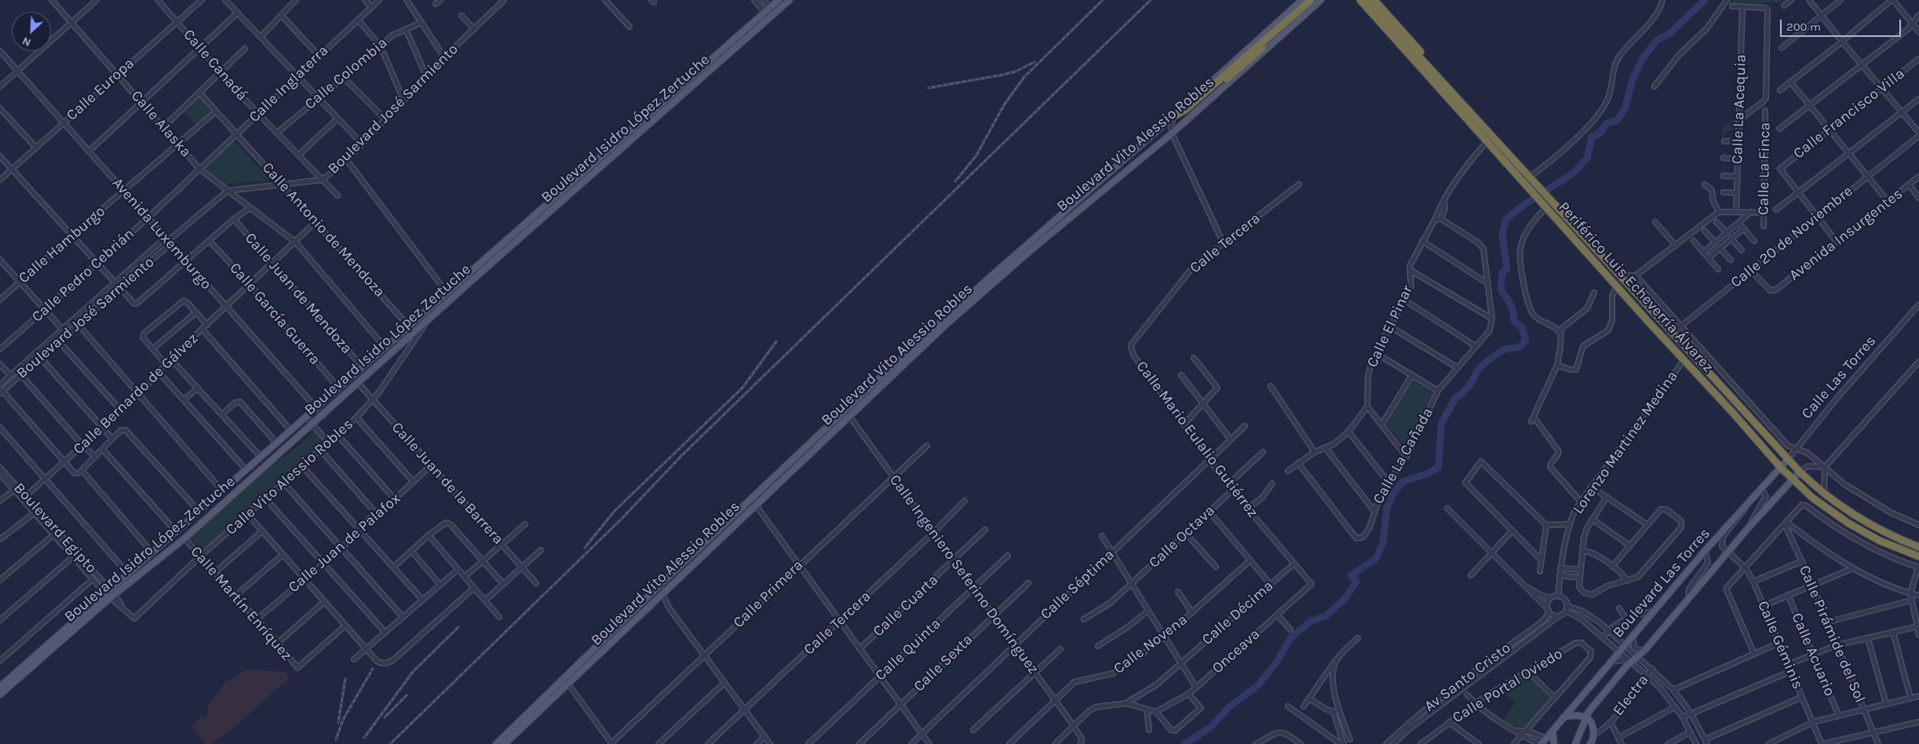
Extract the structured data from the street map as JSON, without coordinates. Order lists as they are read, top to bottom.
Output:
{
  "streets": {
    "highway": ["Periférico Luis Echeverría Álvarez"],
    "main road": [
      "Boulevard Isidro López Zertuche",
      "Boulevard Vito Alessio Robles",
      "Calle Las Torres",
      "Boulevard Las Torres"
    ],
    "street": [
      "Calle Canadá",
      "Calle Colombia",
      "Calle Inglaterra",
      "Calle Europa",
      "Boulevard José Sarmiento",
      "Calle La Acequia",
      "Calle Francisco Villa",
      "Calle Alaska",
      "Calle La Finca",
      "Calle Antonio de Mendoza",
      "Avenida Luxemburgo",
      "Avenida Insurgentes",
      "Calle 20 de Noviembre",
      "Calle Tercera",
      "Calle Hamburgo",
      "Calle Pedro Cebrián",
      "Calle Juan de Mendoza",
      "Calle García Guerra",
      "Calle El Pinar",
      "Calle Bernardo de Gálvez",
      "Calle Mario Eulalio Gutiérrez",
      "Lorenzo Martinez Medina",
      "Calle La Cañada",
      "Calle Vito Alessio Robles",
      "Calle Juan de la Barrera",
      "Boulevard Egipto",
      "Calle Octava",
      "Calle Juan de Palafox",
      "Calle Ingeniero Seferino Domínguez",
      "Calle Séptima",
      "Calle Primera",
      "Calle Martín Enríquez",
      "Calle Cuarta",
      "Calle Décima",
      "Calle Pirámide del Sol",
      "Calle Novena",
      "Calle Géminis",
      "Calle Quinta",
      "Onceava",
      "Calle Acuario",
      "Calle Sexta",
      "Av Santo Cristo",
      "Calle Portal Oviedo",
      "Electra"
    ]
  },
  "crossings": [
    ["Calle Canadá", "Calle Colombia"],
    ["Calle Canadá", "Calle Inglaterra"],
    ["Calle Canadá", "Calle Europa"],
    ["Calle Canadá", "Boulevard José Sarmiento"],
    ["Calle Inglaterra", "Calle Alaska"],
    ["Calle Inglaterra", "Calle Antonio de Mendoza"],
    ["Calle Inglaterra", "Calle Pedro Cebrián"],
    ["Calle Europa", "Calle Alaska"],
    ["Calle Europa", "Avenida Luxemburgo"],
    ["Boulevard José Sarmiento", "Calle Alaska"],
    ["Boulevard José Sarmiento", "Calle Antonio de Mendoza"],
    ["Boulevard José Sarmiento", "Avenida Luxemburgo"],
    ["Calle Alaska", "Boulevard Isidro López Zertuche"],
    ["Calle Alaska", "Calle Hamburgo"],
    ["Calle Alaska", "Calle Pedro Cebrián"],
    ["Calle Alaska", "Calle Bernardo de Gálvez"],
    ["Boulevard Isidro López Zertuche", "Calle Antonio de Mendoza"],
    ["Boulevard Isidro López Zertuche", "Avenida Luxemburgo"],
    ["Boulevard Isidro López Zertuche", "Calle Juan de Mendoza"],
    ["Boulevard Isidro López Zertuche", "Calle García Guerra"],
    ["Boulevard Isidro López Zertuche", "Calle Vito Alessio Robles"],
    ["Boulevard Isidro López Zertuche", "Calle Juan de la Barrera"],
    ["Boulevard Isidro López Zertuche", "Boulevard Egipto"],
    ["Boulevard Isidro López Zertuche", "Calle Martín Enríquez"],
    ["Boulevard Vito Alessio Robles", "Calle Ingeniero Seferino Domínguez"],
    ["Calle Antonio de Mendoza", "Calle Hamburgo"],
    ["Calle Antonio de Mendoza", "Calle Bernardo de Gálvez"],
    ["Avenida Luxemburgo", "Calle Hamburgo"],
    ["Avenida Luxemburgo", "Calle Pedro Cebrián"],
    ["Avenida Luxemburgo", "Calle Bernardo de Gálvez"],
    ["Avenida Insurgentes", "Calle 20 de Noviembre"],
    ["Calle 20 de Noviembre", "Periférico Luis Echeverría Álvarez"],
    ["Calle Tercera", "Calle Mario Eulalio Gutiérrez"],
    ["Calle Tercera", "Calle Ingeniero Seferino Domínguez"],
    ["Periférico Luis Echeverría Álvarez", "Calle El Pinar"],
    ["Periférico Luis Echeverría Álvarez", "Calle Las Torres"],
    ["Periférico Luis Echeverría Álvarez", "Lorenzo Martinez Medina"],
    ["Periférico Luis Echeverría Álvarez", "Boulevard Las Torres"],
    ["Calle Juan de Mendoza", "Calle Bernardo de Gálvez"],
    ["Calle García Guerra", "Calle Bernardo de Gálvez"],
    ["Calle El Pinar", "Calle La Cañada"],
    ["Calle Las Torres", "Boulevard Las Torres"],
    ["Calle Bernardo de Gálvez", "Boulevard Egipto"],
    ["Calle Mario Eulalio Gutiérrez", "Calle Octava"],
    ["Calle Mario Eulalio Gutiérrez", "Calle Séptima"],
    ["Calle Mario Eulalio Gutiérrez", "Calle Décima"],
    ["Calle Mario Eulalio Gutiérrez", "Onceava"],
    ["Lorenzo Martinez Medina", "Av Santo Cristo"],
    ["Calle Vito Alessio Robles", "Calle Juan de la Barrera"],
    ["Calle Vito Alessio Robles", "Boulevard Egipto"],
    ["Calle Vito Alessio Robles", "Calle Martín Enríquez"],
    ["Calle Juan de la Barrera", "Calle Juan de Palafox"],
    ["Calle Juan de Palafox", "Calle Martín Enríquez"],
    ["Calle Ingeniero Seferino Domínguez", "Calle Séptima"],
    ["Calle Ingeniero Seferino Domínguez", "Calle Primera"],
    ["Calle Ingeniero Seferino Domínguez", "Calle Cuarta"],
    ["Calle Ingeniero Seferino Domínguez", "Calle Novena"],
    ["Calle Ingeniero Seferino Domínguez", "Calle Quinta"],
    ["Calle Ingeniero Seferino Domínguez", "Calle Sexta"],
    ["Boulevard Las Torres", "Calle Géminis"]
  ],
  "scale_bar": "200 m",
  "north": "bottom left"
}
